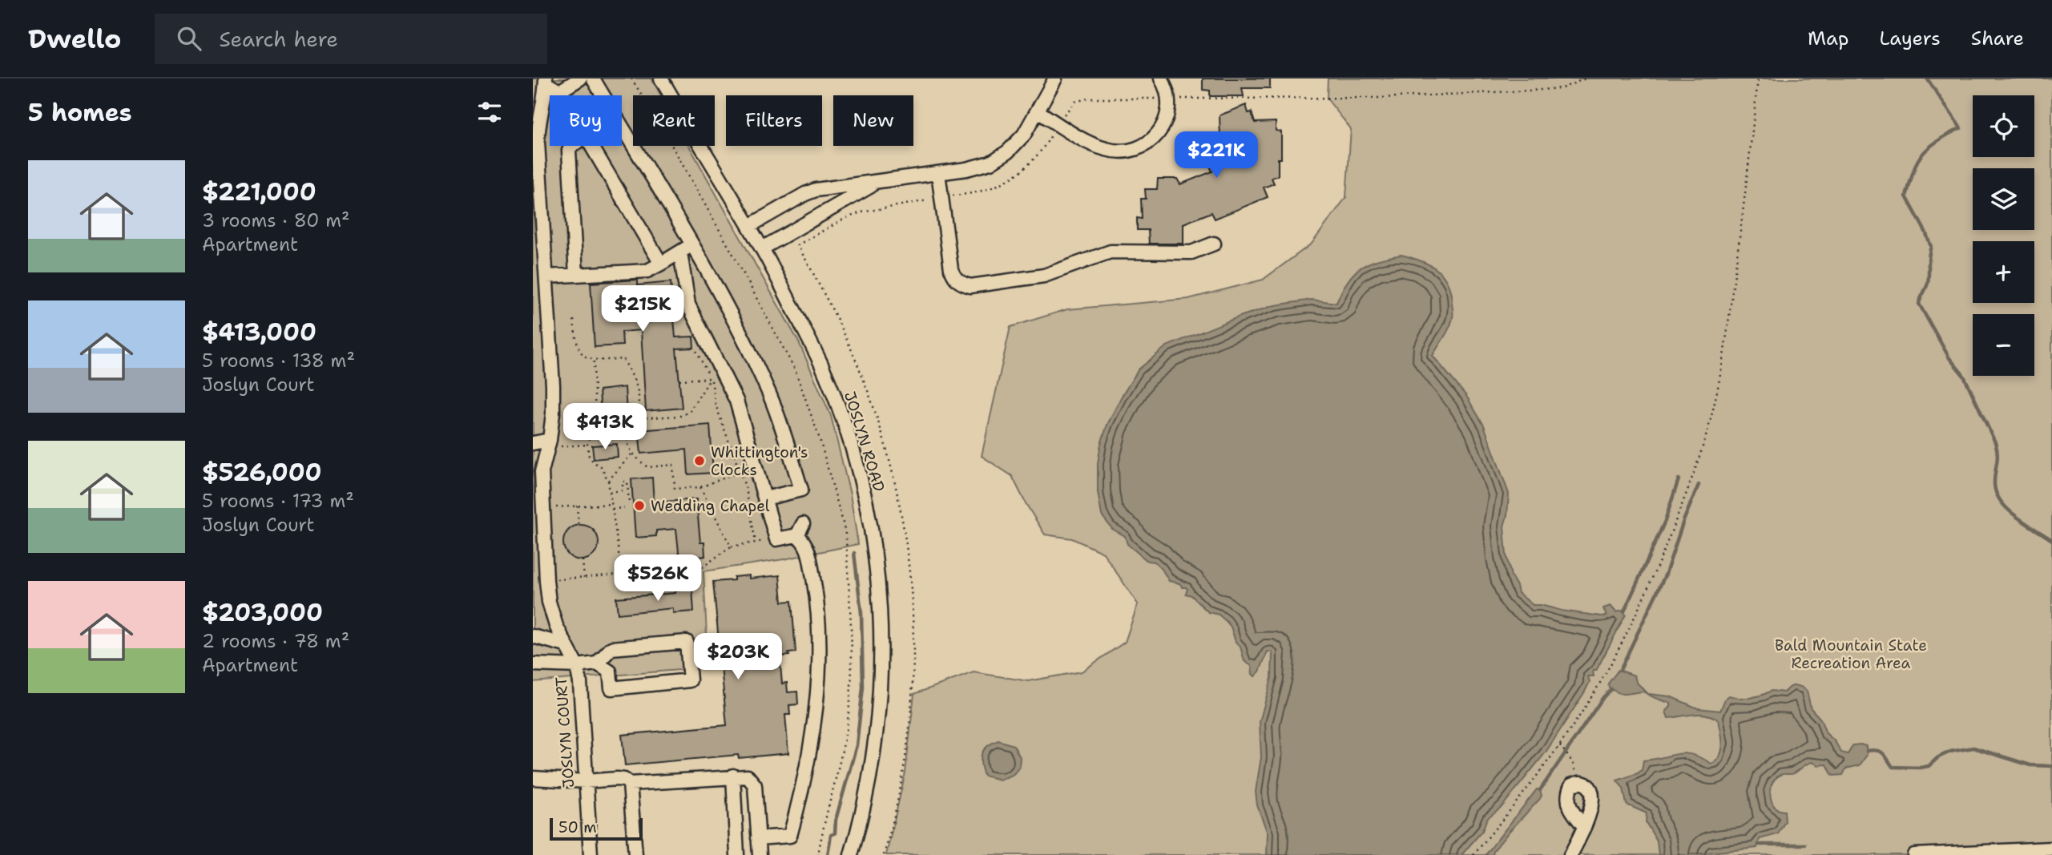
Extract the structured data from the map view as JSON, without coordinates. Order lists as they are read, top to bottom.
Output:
{
  "streets": {
    "street": ["JOSLYN ROAD", "JOSLYN COURT"]
  },
  "parks": ["Bald Mountain State Recreation Area"],
  "places": ["Whittington's Clocks", "Wedding Chapel"],
  "scale_bar": "50 m",
  "page": {
    "header": "Dwello",
    "search": "Search here",
    "nav": ["Map", "Layers", "Share"],
    "heading": "5 homes",
    "map_buttons": ["+", "−"],
    "chip": [
      "Buy",
      "Rent",
      "Filters",
      "New"
    ],
    "price": [
      "$221K",
      "$215K",
      "$413K",
      "$526K",
      "$203K"
    ],
    "list": [
      {
        "name": "$221,000",
        "note": "3 rooms · 80 m² · Apartment"
      },
      {
        "name": "$413,000",
        "note": "5 rooms · 138 m² · Joslyn Court"
      },
      {
        "name": "$526,000",
        "note": "5 rooms · 173 m² · Joslyn Court"
      },
      {
        "name": "$203,000",
        "note": "2 rooms · 78 m² · Apartment"
      }
    ],
    "scale": "50 m"
  }
}
